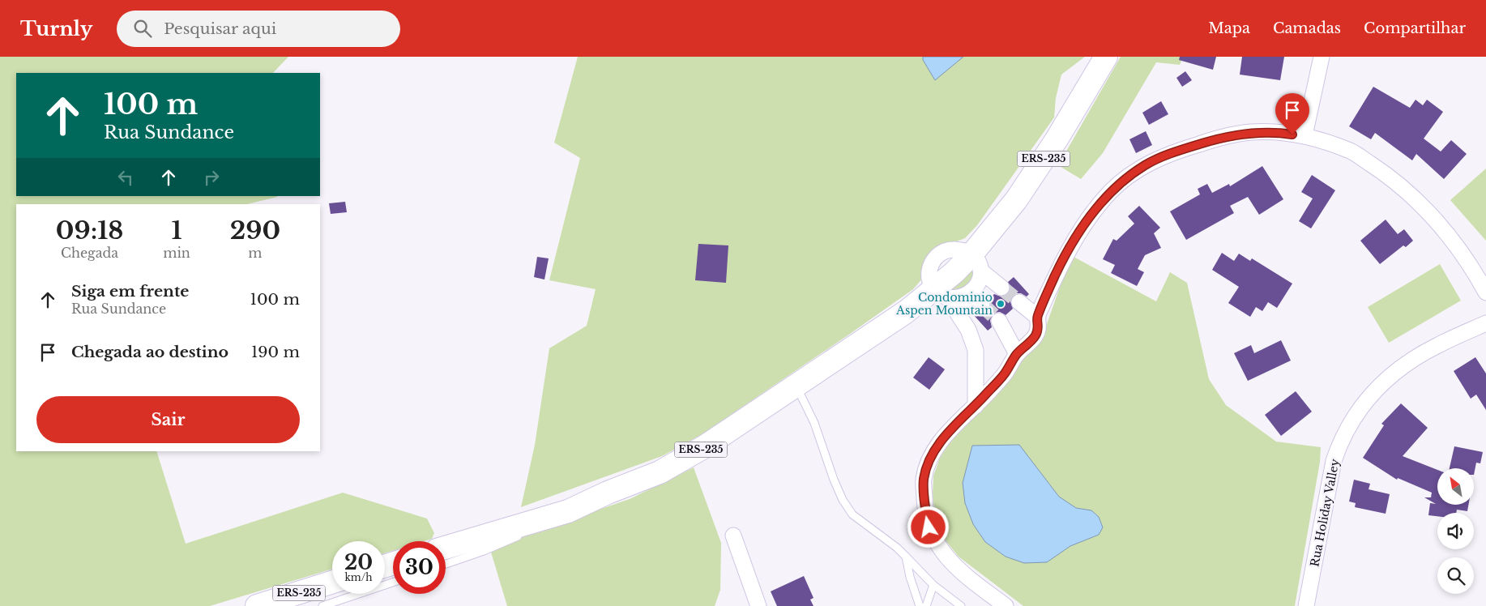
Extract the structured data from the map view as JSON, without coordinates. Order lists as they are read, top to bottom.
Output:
{
  "streets": {
    "main road": ["ERS-235"],
    "street": ["Rua Holiday Valley"]
  },
  "places": ["Condominio Aspen Mountain"],
  "north": "top left",
  "page": {
    "header": "Turnly",
    "search": "Pesquisar aqui",
    "nav": ["Mapa", "Camadas", "Compartilhar"],
    "turn": ["100 m", "Rua Sundance"],
    "eta": [
      "09:18",
      "Chegada",
      "1",
      "min",
      "290",
      "m"
    ],
    "list": [
      {
        "name": "Siga em frente",
        "note": "Rua Sundance",
        "value": "100 m"
      },
      {
        "name": "Chegada ao destino",
        "value": "190 m"
      }
    ],
    "buttons": "Sair",
    "speed": "20 km/h",
    "limit": "30"
  }
}
